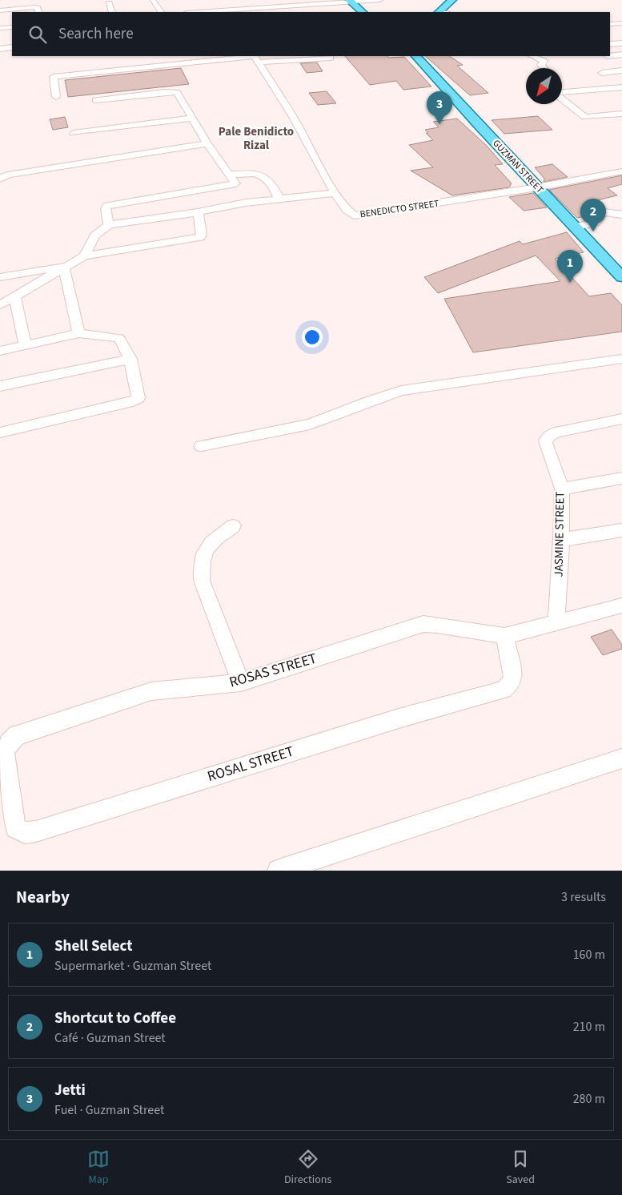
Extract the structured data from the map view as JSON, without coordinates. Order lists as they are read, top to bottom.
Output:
{
  "streets": {
    "main road": ["GUZMAN STREET"],
    "street": [
      "BENEDICTO STREET",
      "JASMINE STREET",
      "ROSAS STREET",
      "ROSAL STREET"
    ]
  },
  "crossings": [
    ["GUZMAN STREET", "BENEDICTO STREET"],
    ["ROSAS STREET", "ROSAL STREET"]
  ],
  "districts": ["Pale Benidicto Rizal"],
  "north": "bottom left",
  "page": {
    "search": "Search here",
    "pins": ["3", "2", "1"],
    "heading": ["Nearby", "3 results"],
    "list": [
      {
        "mark": "1",
        "name": "Shell Select",
        "note": "Supermarket · Guzman Street",
        "value": "160 m"
      },
      {
        "mark": "2",
        "name": "Shortcut to Coffee",
        "note": "Café · Guzman Street",
        "value": "210 m"
      },
      {
        "mark": "3",
        "name": "Jetti",
        "note": "Fuel · Guzman Street",
        "value": "280 m"
      }
    ],
    "nav": ["Map", "Directions", "Saved"]
  }
}
